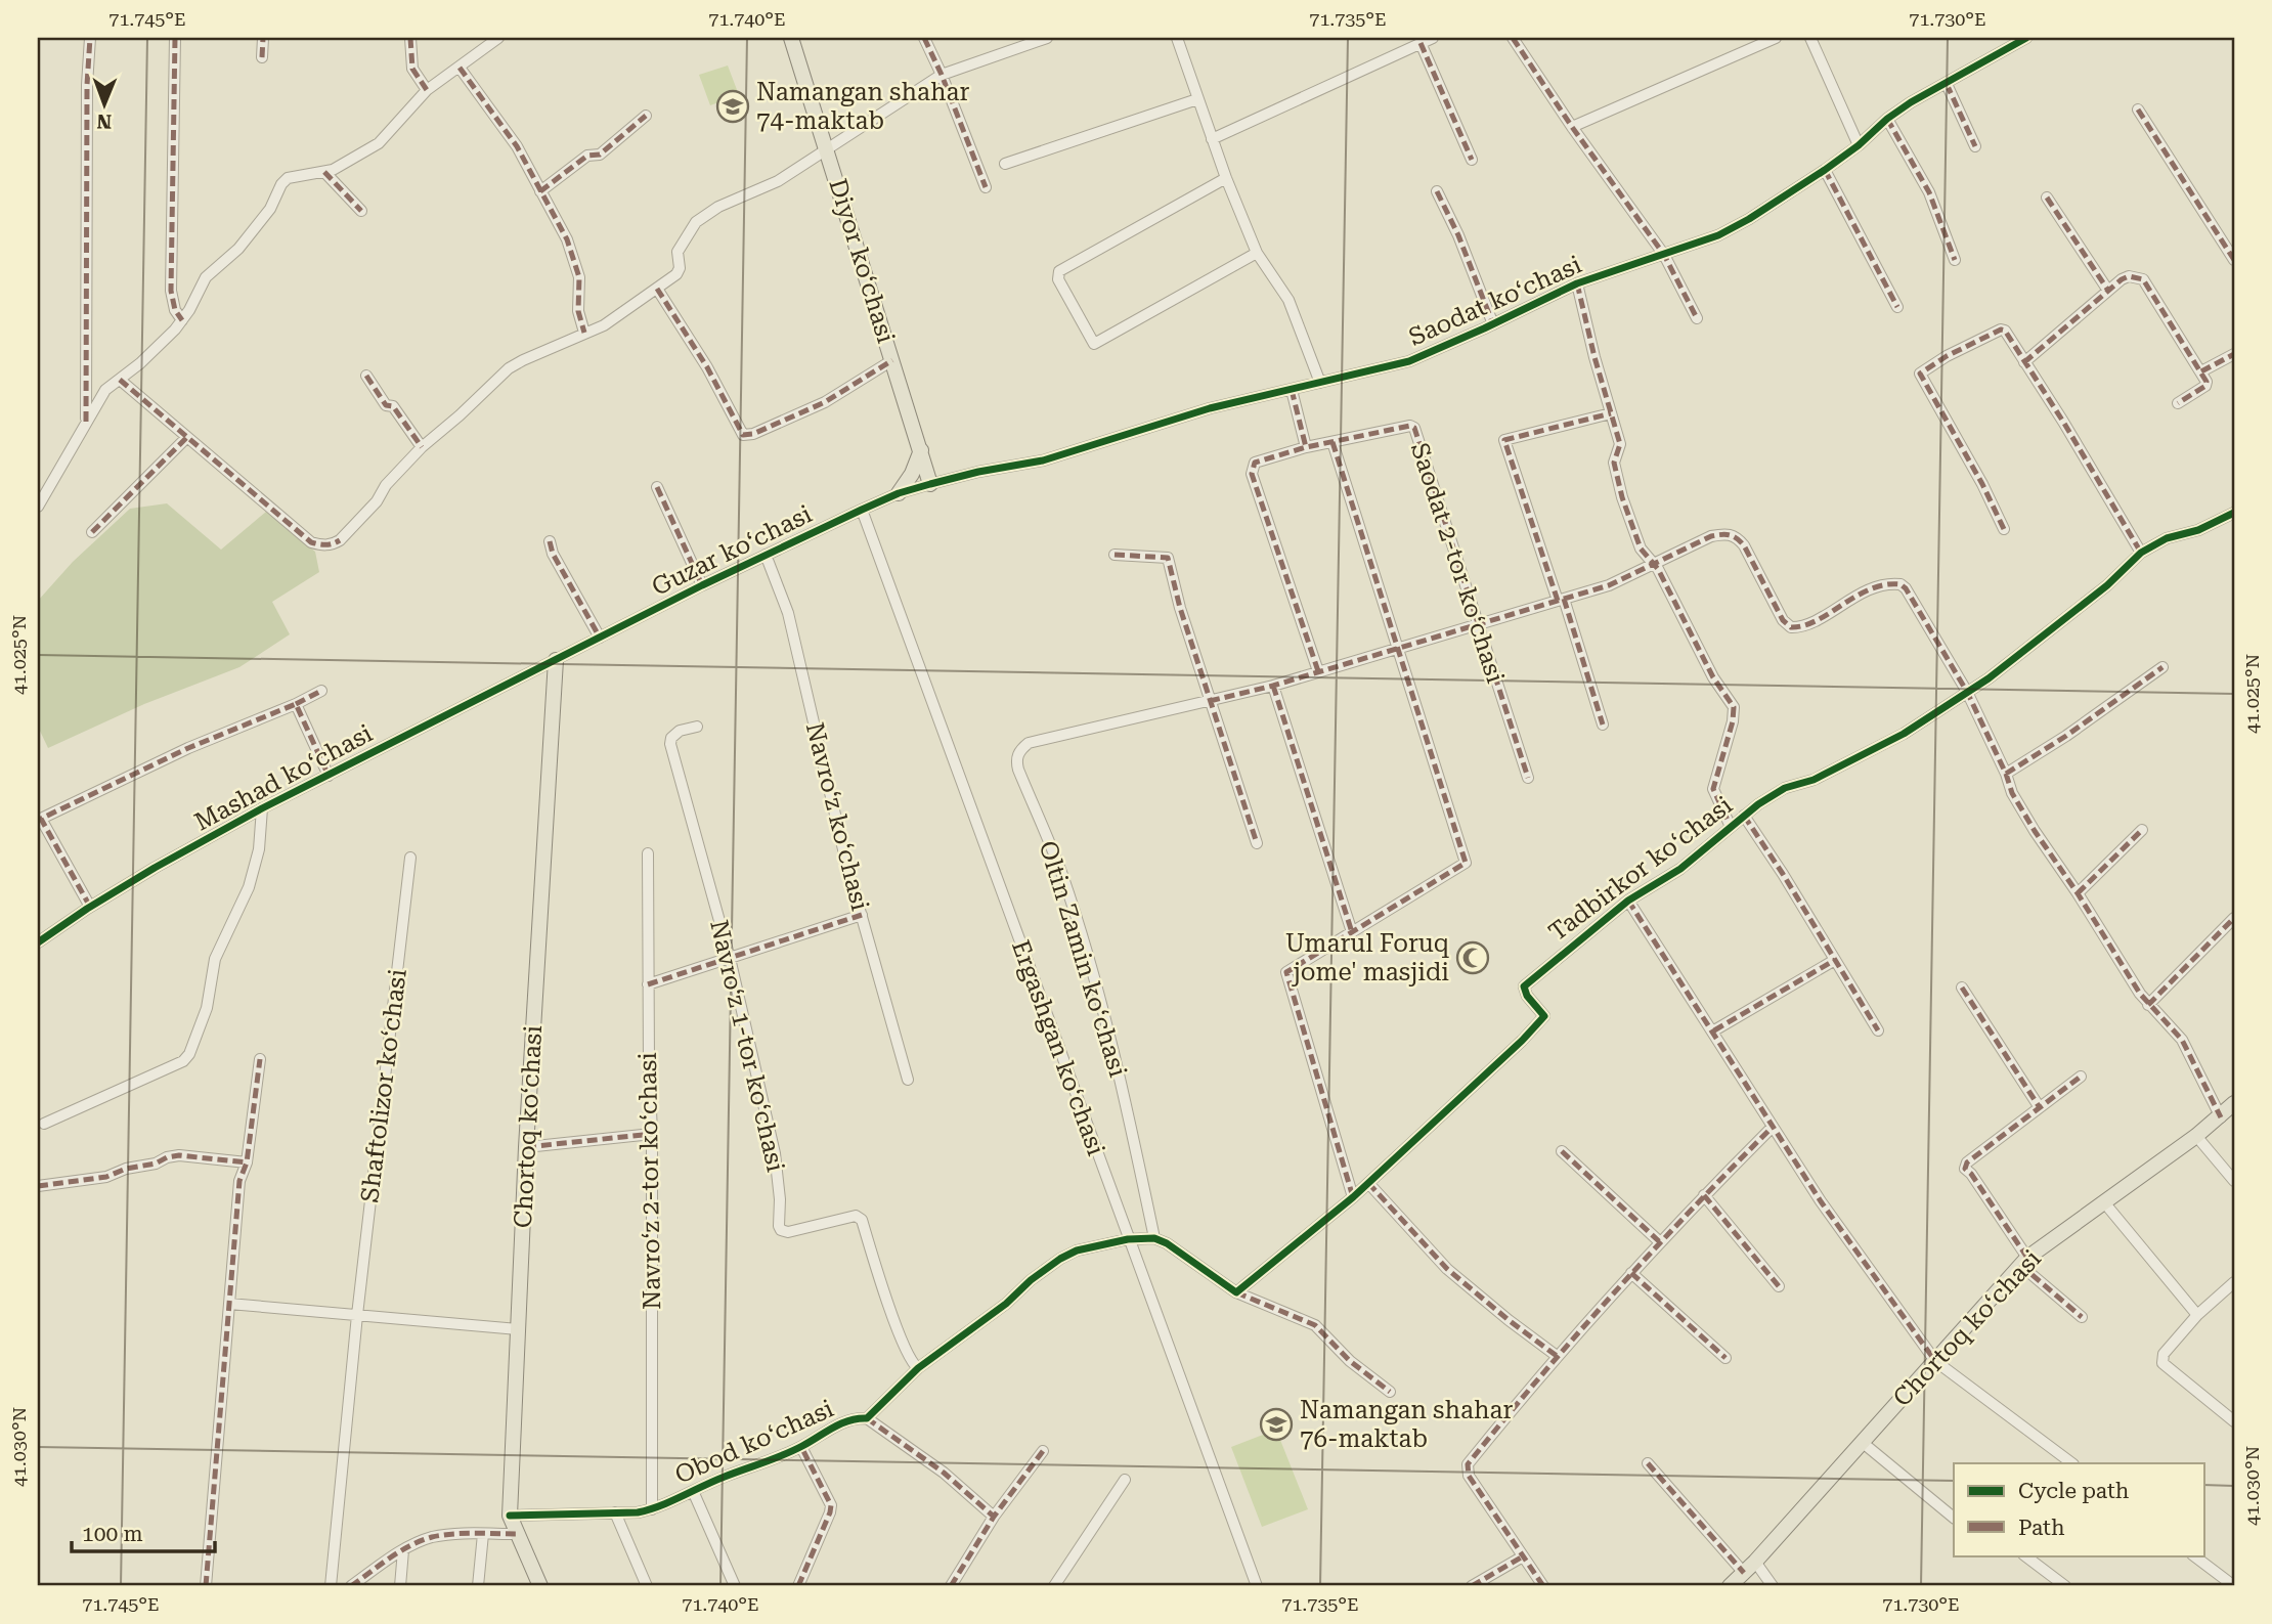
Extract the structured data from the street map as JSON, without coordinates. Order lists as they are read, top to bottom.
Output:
{
  "streets": {
    "main road": ["Diyor koʻchasi", "Chortoq koʻchasi"],
    "street": [
      "Saodat koʻchasi",
      "Guzar koʻchasi",
      "Saodat 2-tor koʻchasi",
      "Mashad koʻchasi",
      "Navroʻz koʻchasi",
      "Tadbirkor koʻchasi",
      "Oltin Zamin koʻchasi",
      "Navroʻz 1-tor koʻchasi",
      "Ergashgan koʻchasi",
      "Shaftolizor koʻchasi",
      "Navroʻz 2-tor koʻchasi",
      "Obod koʻchasi"
    ]
  },
  "crossings": [
    ["Diyor koʻchasi", "Saodat koʻchasi"],
    ["Diyor koʻchasi", "Guzar koʻchasi"],
    ["Saodat koʻchasi", "Guzar koʻchasi"],
    ["Guzar koʻchasi", "Mashad koʻchasi"],
    ["Guzar koʻchasi", "Navroʻz koʻchasi"],
    ["Guzar koʻchasi", "Ergashgan koʻchasi"],
    ["Guzar koʻchasi", "Chortoq koʻchasi"],
    ["Mashad koʻchasi", "Chortoq koʻchasi"],
    ["Navroʻz 1-tor koʻchasi", "Obod koʻchasi"],
    ["Ergashgan koʻchasi", "Obod koʻchasi"],
    ["Chortoq koʻchasi", "Obod koʻchasi"],
    ["Navroʻz 2-tor koʻchasi", "Obod koʻchasi"]
  ],
  "places": {
    "school or university": ["Namangan shahar 74-maktab", "Namangan shahar 76-maktab"],
    "mosque": ["Umarul Foruq jome' masjidi"]
  },
  "legend": ["Cycle path", "Path"],
  "scale_bar": "100 m",
  "north": "bottom",
  "coordinates": [
    "71.745°E",
    "71.740°E",
    "71.735°E",
    "71.730°E",
    "41.025°N",
    "41.030°N"
  ]
}
